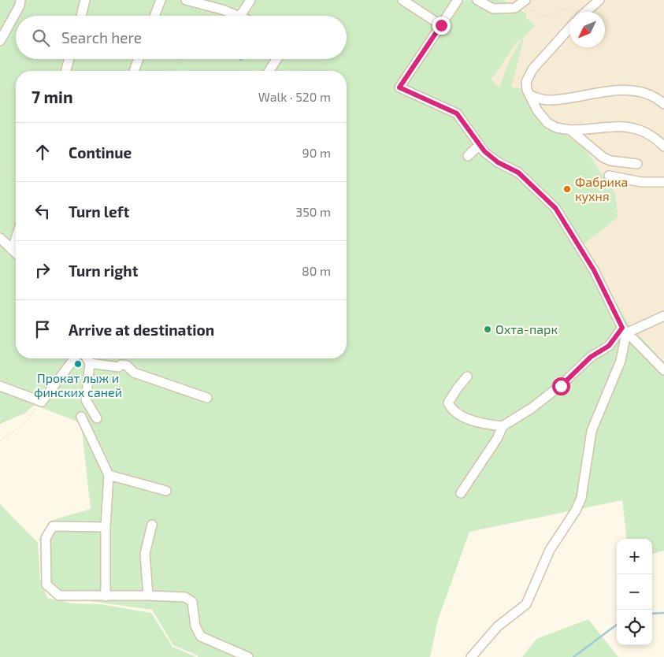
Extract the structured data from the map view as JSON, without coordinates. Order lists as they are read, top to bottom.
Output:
{
  "places": ["Фабрика кухня", "Охта-парк", "Прокат лыж и финских саней"],
  "north": "bottom left",
  "page": {
    "search": "Search here",
    "heading": ["7 min", "Walk · 520 m"],
    "list": [
      ["Continue", "90 m"],
      ["Turn left", "350 m"],
      ["Turn right", "80 m"],
      "Arrive at destination"
    ],
    "map_buttons": ["+", "−"]
  }
}
